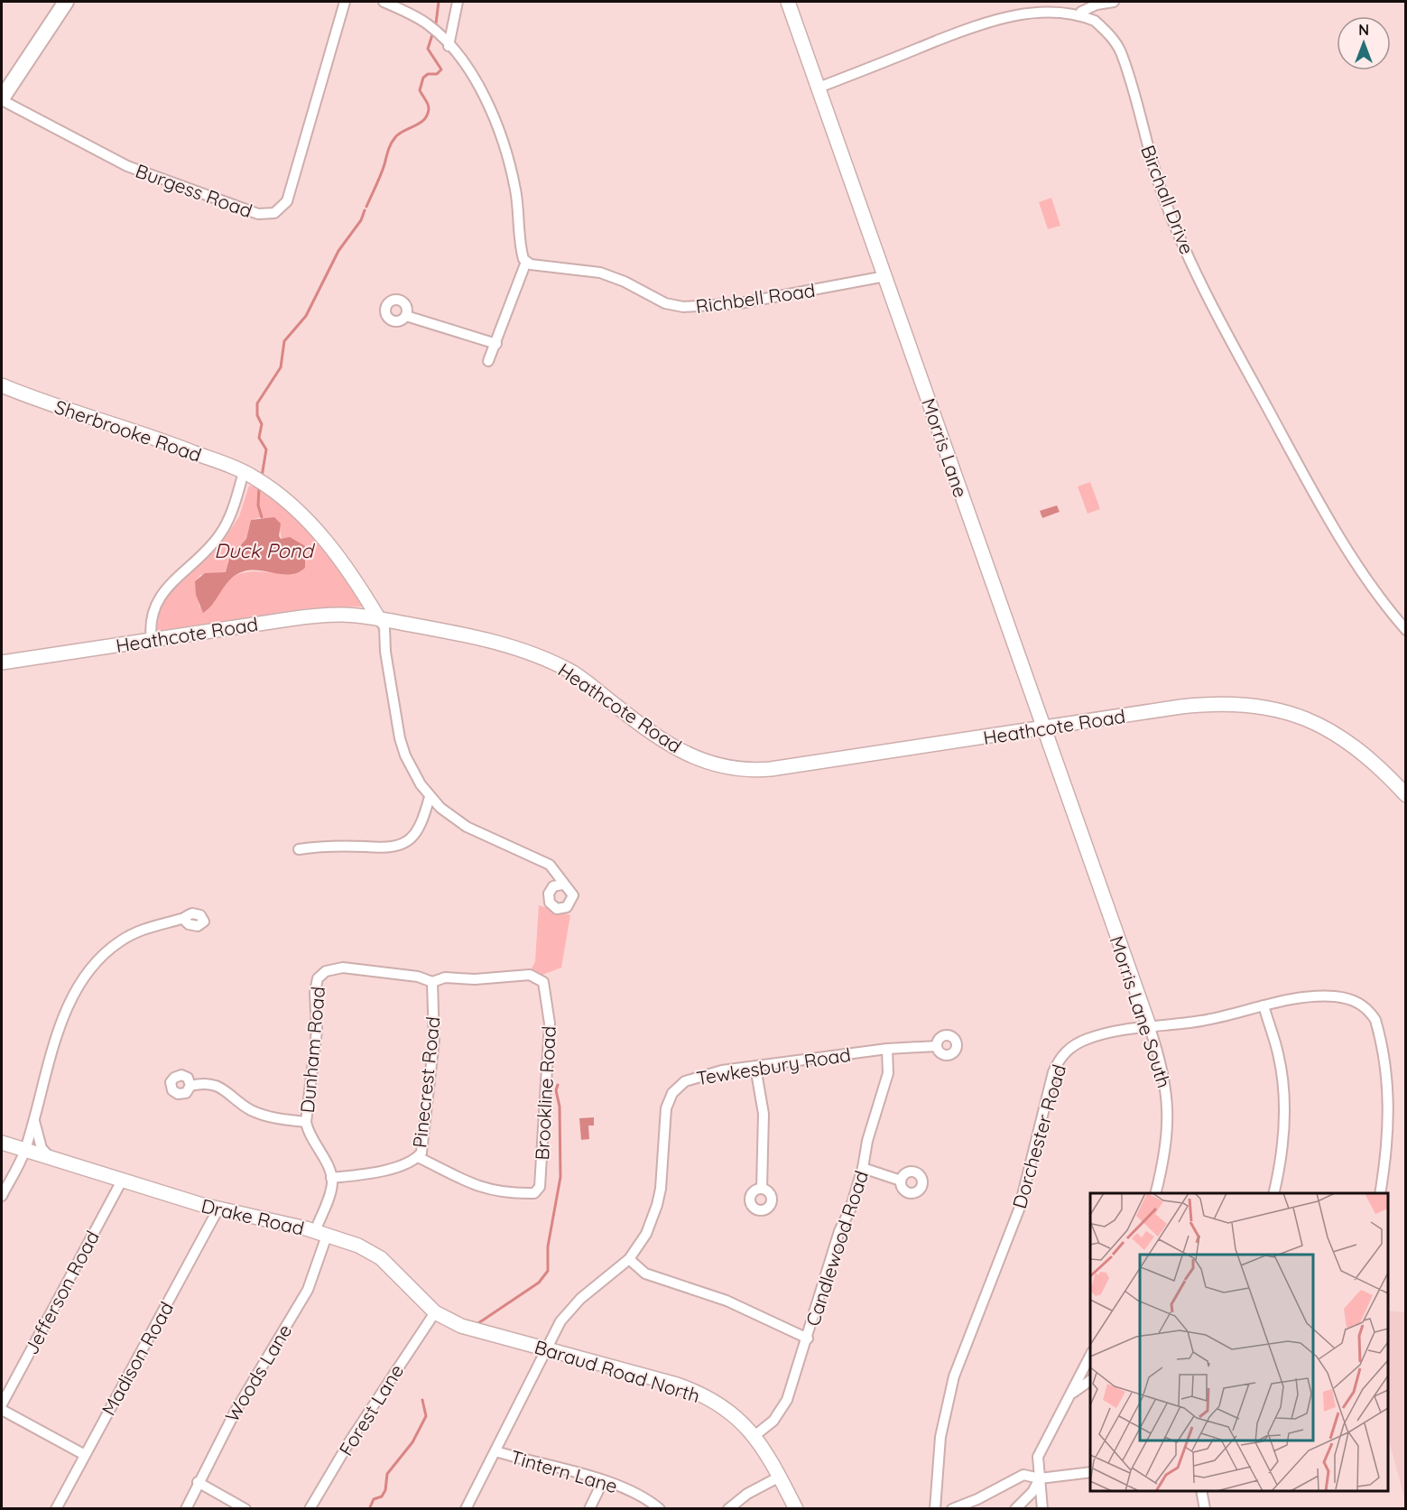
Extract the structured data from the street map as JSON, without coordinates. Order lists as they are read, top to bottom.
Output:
{
  "streets": {
    "street": [
      "Burgess Road",
      "Birchall Drive",
      "Richbell Road",
      "Sherbrooke Road",
      "Morris Lane",
      "Heathcote Road",
      "Morris Lane South",
      "Dunham Road",
      "Tewkesbury Road",
      "Pinecrest Road",
      "Brookline Road",
      "Dorchester Road",
      "Drake Road",
      "Candlewood Road",
      "Jefferson Road",
      "Madison Road",
      "Baraud Road North",
      "Woods Lane",
      "Forest Lane",
      "Tintern Lane"
    ]
  },
  "crossings": [
    ["Birchall Drive", "Morris Lane"],
    ["Richbell Road", "Morris Lane"],
    ["Sherbrooke Road", "Heathcote Road"],
    ["Morris Lane", "Heathcote Road"],
    ["Morris Lane", "Morris Lane South"],
    ["Morris Lane South", "Dorchester Road"],
    ["Dunham Road", "Pinecrest Road"],
    ["Dunham Road", "Brookline Road"],
    ["Tewkesbury Road", "Candlewood Road"],
    ["Tewkesbury Road", "Baraud Road North"],
    ["Tewkesbury Road", "Tintern Lane"],
    ["Pinecrest Road", "Brookline Road"],
    ["Drake Road", "Jefferson Road"],
    ["Drake Road", "Madison Road"],
    ["Drake Road", "Baraud Road North"],
    ["Drake Road", "Woods Lane"],
    ["Drake Road", "Forest Lane"],
    ["Candlewood Road", "Baraud Road North"]
  ],
  "water": ["Duck Pond"],
  "north": "top"
}
